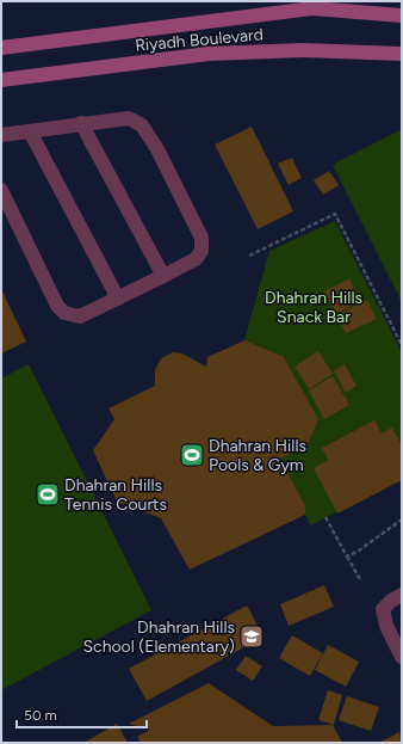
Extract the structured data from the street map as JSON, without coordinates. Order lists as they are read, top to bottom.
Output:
{
  "streets": {
    "main road": ["Riyadh Boulevard"]
  },
  "parks": ["Dhahran Hills Snack Bar"],
  "places": {
    "sports": ["Dhahran Hills Pools & Gym", "Dhahran Hills Tennis Courts"],
    "school or university": ["Dhahran Hills School (Elementary)"]
  },
  "scale_bar": "50 m"
}
